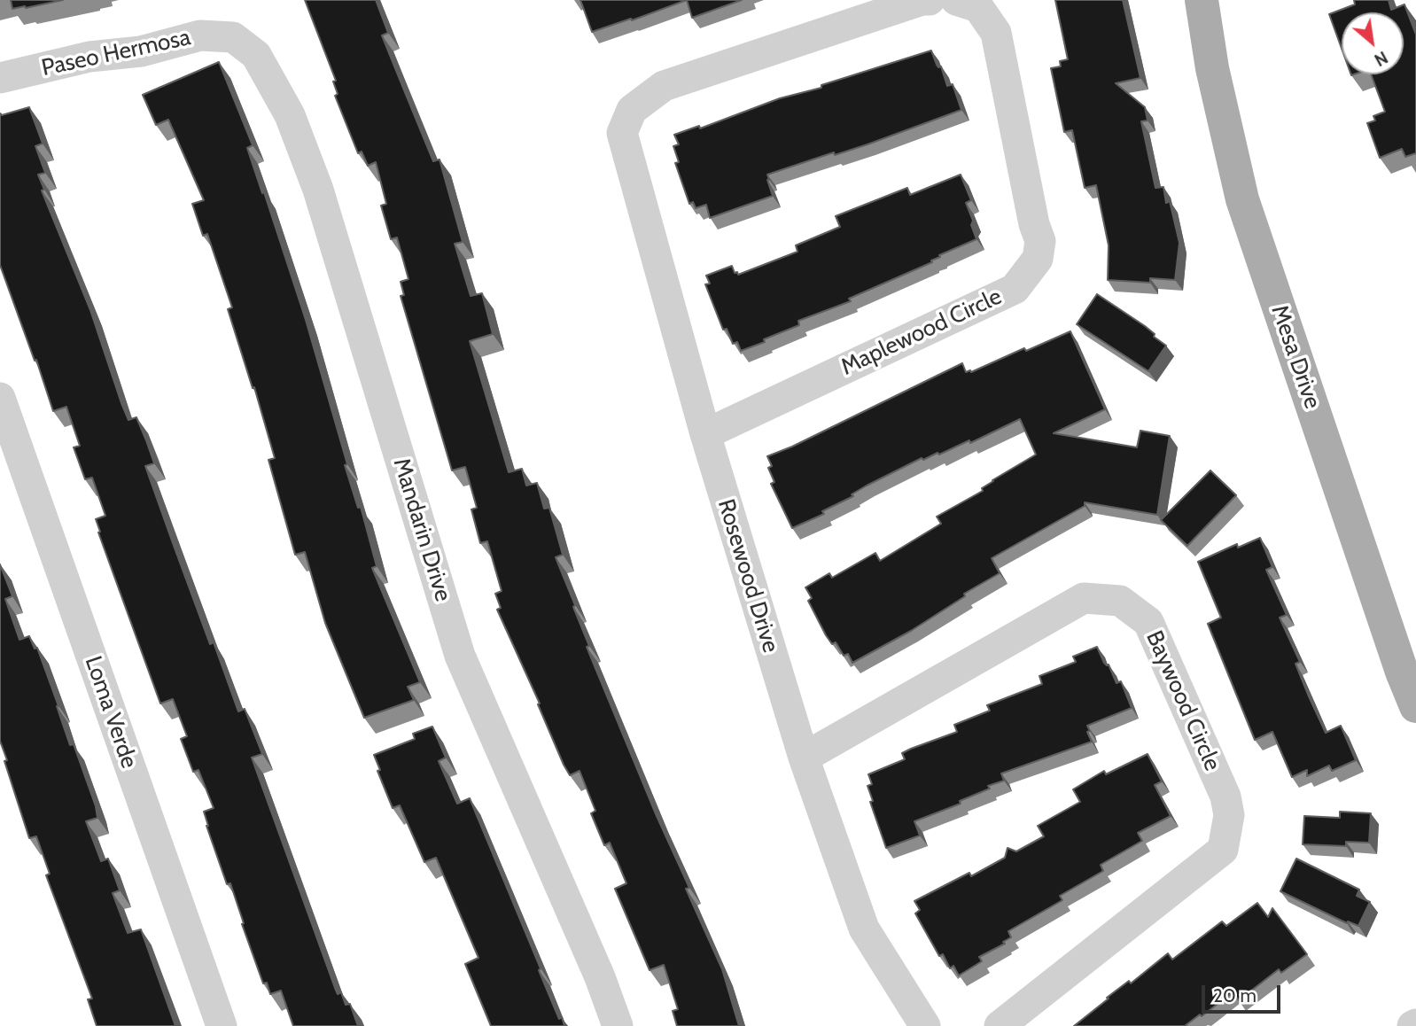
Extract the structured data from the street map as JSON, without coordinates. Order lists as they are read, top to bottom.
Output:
{
  "streets": {
    "main road": ["Mesa Drive"],
    "street": [
      "Paseo Hermosa",
      "Maplewood Circle",
      "Mandarin Drive",
      "Rosewood Drive",
      "Baywood Circle",
      "Loma Verde"
    ]
  },
  "crossings": [
    ["Paseo Hermosa", "Mandarin Drive"],
    ["Maplewood Circle", "Rosewood Drive"],
    ["Rosewood Drive", "Baywood Circle"]
  ],
  "scale_bar": "20 m",
  "north": "bottom right"
}
